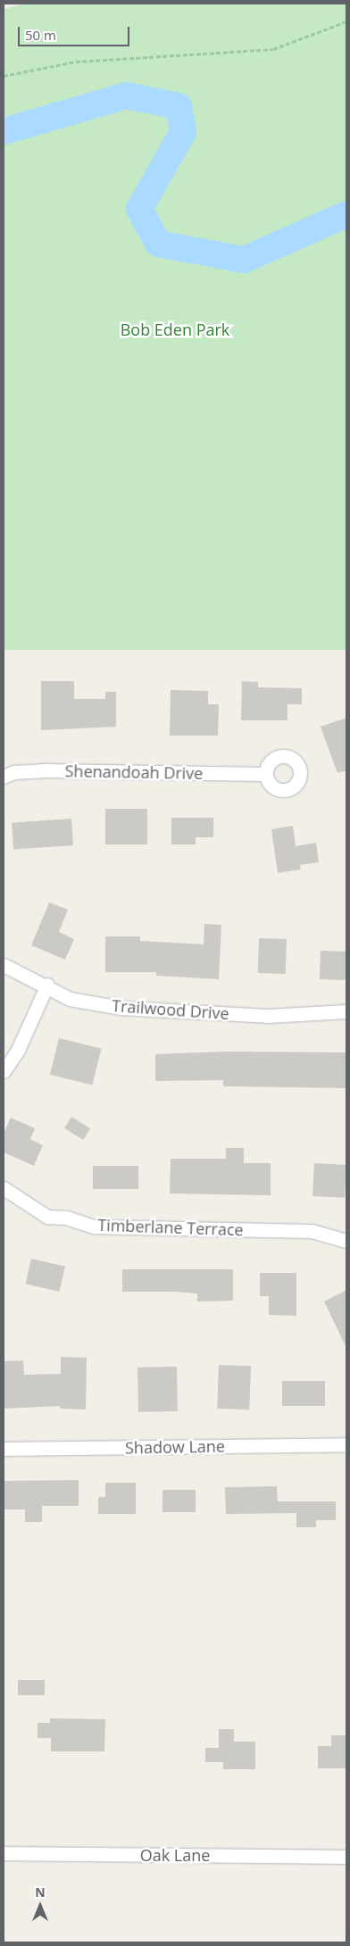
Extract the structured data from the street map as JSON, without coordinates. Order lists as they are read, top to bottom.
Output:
{
  "streets": {
    "street": [
      "Shenandoah Drive",
      "Trailwood Drive",
      "Timberlane Terrace",
      "Shadow Lane",
      "Oak Lane"
    ]
  },
  "parks": ["Bob Eden Park"],
  "scale_bar": "50 m",
  "north": "top"
}
